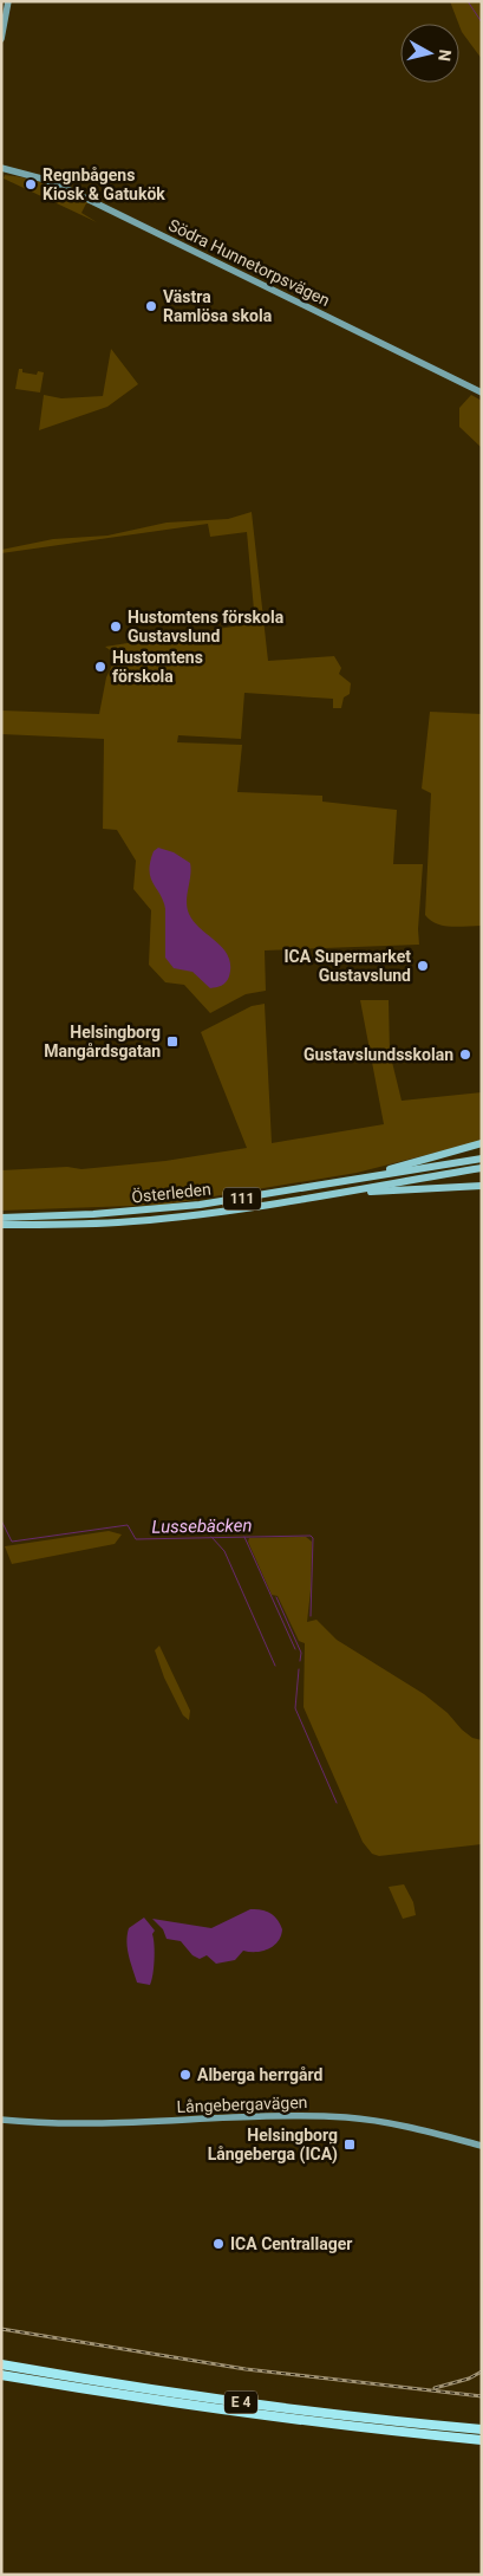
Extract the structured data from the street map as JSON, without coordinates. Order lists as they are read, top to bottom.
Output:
{
  "streets": {
    "highway": ["E 4"],
    "main road": ["Österleden", "111"],
    "street": ["Södra Hunnetorpsvägen", "Långebergavägen"]
  },
  "water": ["Lussebäcken"],
  "places": {
    "other": [
      "Regnbågens Kiosk & Gatukök",
      "Västra Ramlösa skola",
      "Hustomtens förskola Gustavslund",
      "Hustomtens förskola",
      "ICA Supermarket Gustavslund",
      "Gustavslundsskolan",
      "Alberga herrgård",
      "ICA Centrallager"
    ],
    "transit": ["Helsingborg Mangårdsgatan", "Helsingborg Långeberga (ICA)"]
  },
  "north": "right"
}
